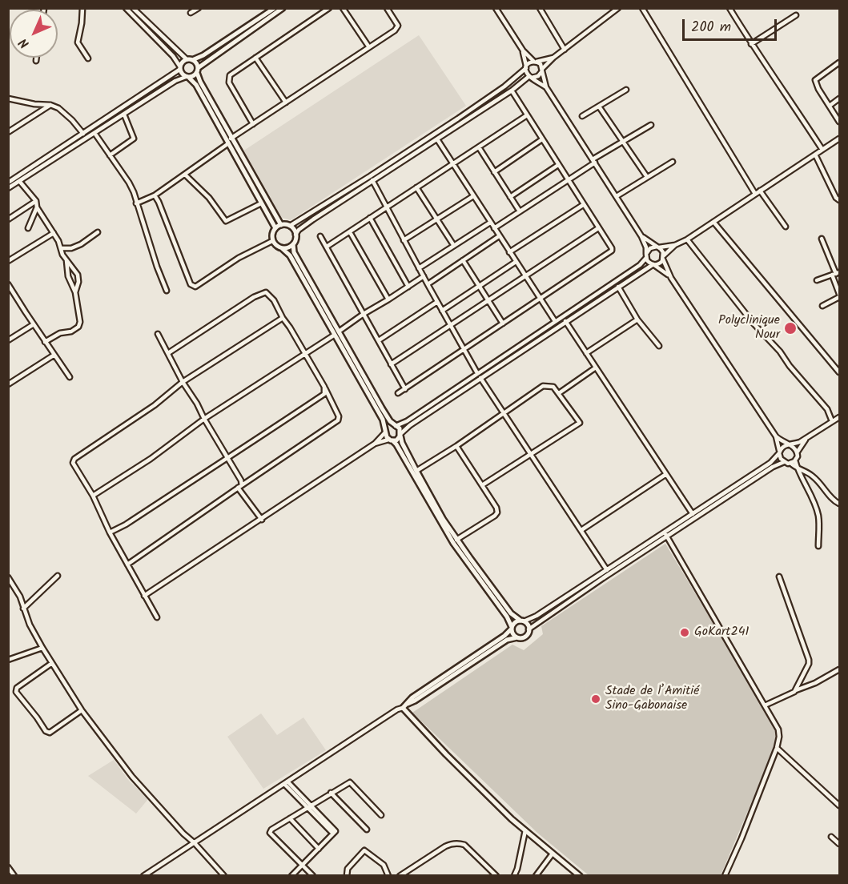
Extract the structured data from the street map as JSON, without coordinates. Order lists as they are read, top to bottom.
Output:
{
  "places": ["Polyclinique Nour", "GoKart241", "Stade de l’Amitié Sino-Gabonaise"],
  "scale_bar": "200 m",
  "north": "bottom left"
}
